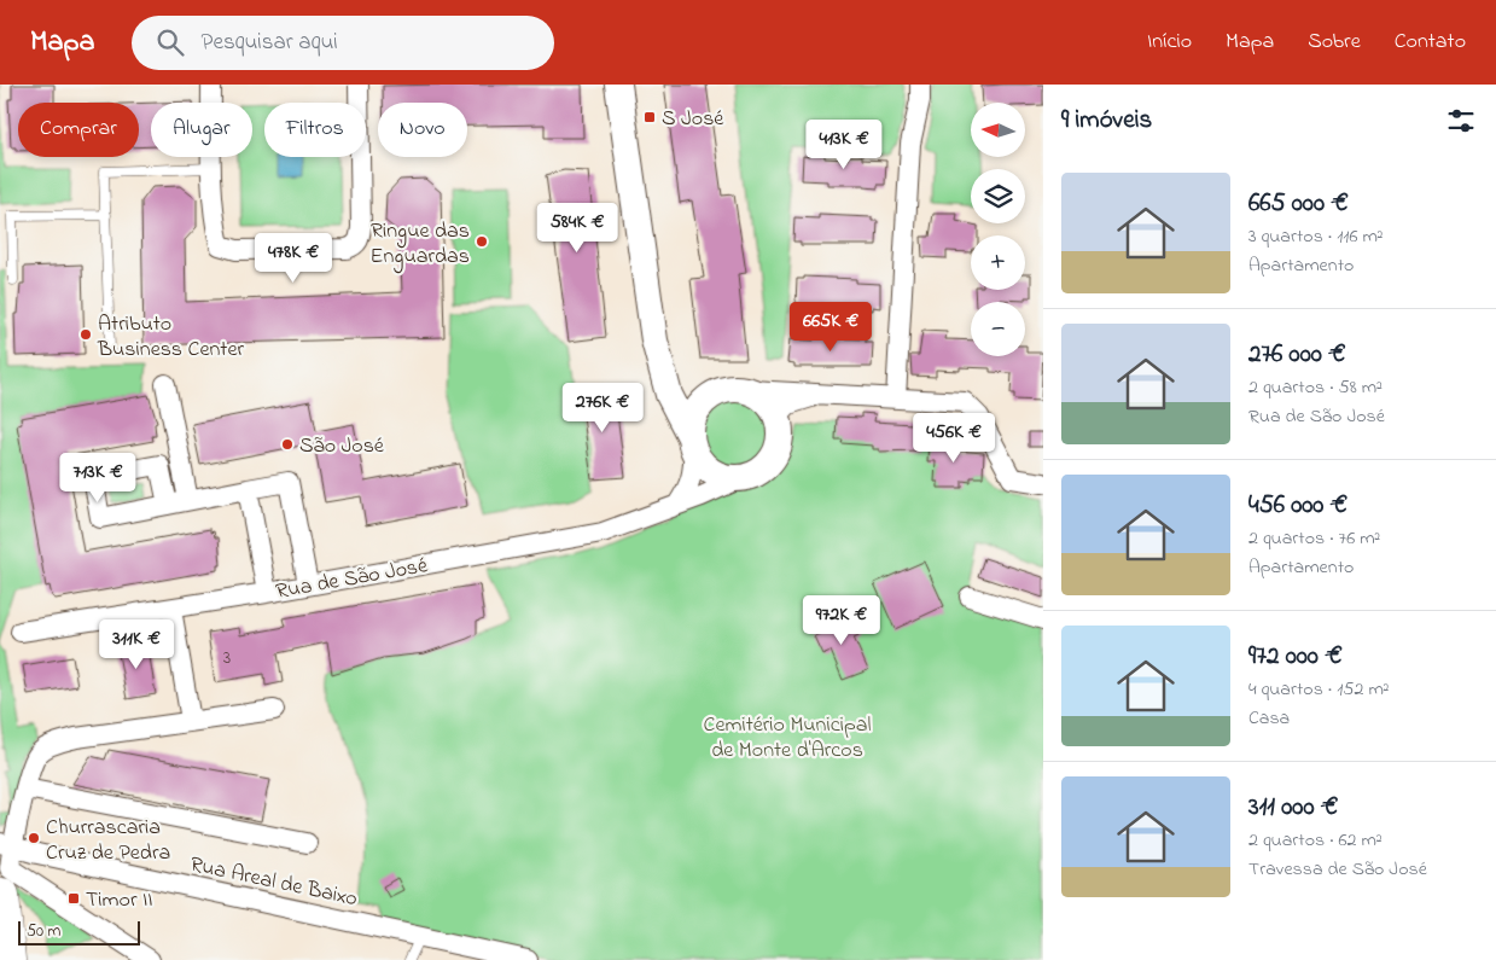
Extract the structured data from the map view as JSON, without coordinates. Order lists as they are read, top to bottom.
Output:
{
  "streets": {
    "street": ["Rua de São José", "Rua Areal de Baixo"]
  },
  "parks": ["Cemitério Municipal de Monte d'Arcos"],
  "places": {
    "transit": ["S José", "Timor II"],
    "other": [
      "Ringue das Enguardas",
      "Atributo Business Center",
      "São José",
      "Churrascaria Cruz de Pedra"
    ]
  },
  "house_numbers": ["3"],
  "scale_bar": "50 m",
  "north": "left",
  "page": {
    "header": "Mapa",
    "search": "Pesquisar aqui",
    "nav": [
      "Início",
      "Mapa",
      "Sobre",
      "Contato"
    ],
    "heading": "9 imóveis",
    "map_buttons": ["+", "−"],
    "chip": [
      "Comprar",
      "Alugar",
      "Filtros",
      "Novo"
    ],
    "price": [
      "413K €",
      "584K €",
      "478K €",
      "665K €",
      "276K €",
      "456K €",
      "713K €",
      "972K €",
      "311K €"
    ],
    "list": [
      {
        "name": "665 000 €",
        "note": "3 quartos · 116 m² · Apartamento"
      },
      {
        "name": "276 000 €",
        "note": "2 quartos · 58 m² · Rua de São José"
      },
      {
        "name": "456 000 €",
        "note": "2 quartos · 76 m² · Apartamento"
      },
      {
        "name": "972 000 €",
        "note": "4 quartos · 152 m² · Casa"
      },
      {
        "name": "311 000 €",
        "note": "2 quartos · 62 m² · Travessa de São José"
      }
    ],
    "scale": "50 m"
  }
}
